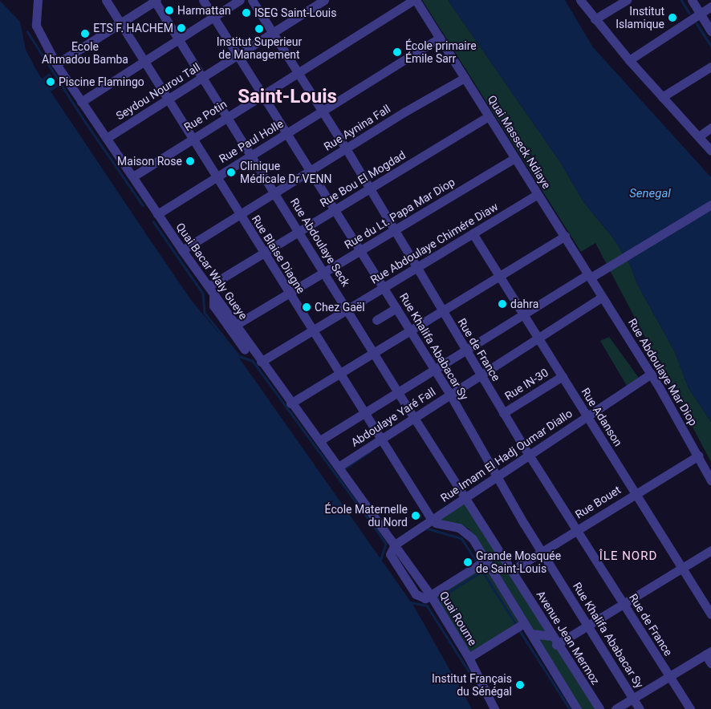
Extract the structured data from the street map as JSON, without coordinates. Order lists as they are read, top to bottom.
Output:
{
  "streets": {
    "street": [
      "Seydou Nourou Tall",
      "Rue Potin",
      "Rue Aynina Fall",
      "Rue Paul Holle",
      "Quai Masseck Ndiaye",
      "Rue Bou El Mogdad",
      "Rue du Lt. Papa Mar Diop",
      "Rue Abdoulaye Seck",
      "Rue Abdoulaye Chimére Diaw",
      "Rue Blaise Diagne",
      "Quai Bacar Waly Gueye",
      "Rue Khalifa Ababacar Sy",
      "Rue de France",
      "Rue Abdoulaye Mar Diop",
      "Rue IN-30",
      "Abdoulaye Yaré Fall",
      "Rue Adanson",
      "Rue Imam El Hadj Oumar Diallo",
      "Rue Bouet",
      "Quai Roume",
      "Avenue Jean Mermoz"
    ]
  },
  "crossings": [
    ["Seydou Nourou Tall", "Rue Abdoulaye Seck"],
    ["Seydou Nourou Tall", "Rue Blaise Diagne"],
    ["Seydou Nourou Tall", "Quai Bacar Waly Gueye"],
    ["Seydou Nourou Tall", "Rue Khalifa Ababacar Sy"],
    ["Seydou Nourou Tall", "Rue de France"],
    ["Rue Potin", "Quai Masseck Ndiaye"],
    ["Rue Potin", "Rue Abdoulaye Seck"],
    ["Rue Potin", "Rue Blaise Diagne"],
    ["Rue Potin", "Quai Bacar Waly Gueye"],
    ["Rue Potin", "Rue Khalifa Ababacar Sy"],
    ["Rue Potin", "Rue de France"],
    ["Rue Aynina Fall", "Quai Masseck Ndiaye"],
    ["Rue Aynina Fall", "Rue Abdoulaye Seck"],
    ["Rue Aynina Fall", "Rue Blaise Diagne"],
    ["Rue Aynina Fall", "Quai Bacar Waly Gueye"],
    ["Rue Aynina Fall", "Rue Khalifa Ababacar Sy"],
    ["Rue Aynina Fall", "Rue de France"],
    ["Rue Paul Holle", "Quai Masseck Ndiaye"],
    ["Rue Paul Holle", "Rue Abdoulaye Seck"],
    ["Rue Paul Holle", "Rue Blaise Diagne"],
    ["Rue Paul Holle", "Quai Bacar Waly Gueye"],
    ["Rue Paul Holle", "Rue Khalifa Ababacar Sy"],
    ["Rue Paul Holle", "Rue de France"],
    ["Quai Masseck Ndiaye", "Rue Bou El Mogdad"],
    ["Quai Masseck Ndiaye", "Rue du Lt. Papa Mar Diop"],
    ["Quai Masseck Ndiaye", "Rue Abdoulaye Chimére Diaw"],
    ["Quai Masseck Ndiaye", "Rue Abdoulaye Mar Diop"],
    ["Rue Bou El Mogdad", "Rue Abdoulaye Seck"],
    ["Rue Bou El Mogdad", "Rue Blaise Diagne"],
    ["Rue Bou El Mogdad", "Quai Bacar Waly Gueye"],
    ["Rue Bou El Mogdad", "Rue Khalifa Ababacar Sy"],
    ["Rue Bou El Mogdad", "Rue de France"],
    ["Rue du Lt. Papa Mar Diop", "Rue Abdoulaye Seck"],
    ["Rue du Lt. Papa Mar Diop", "Rue Blaise Diagne"],
    ["Rue du Lt. Papa Mar Diop", "Quai Bacar Waly Gueye"],
    ["Rue du Lt. Papa Mar Diop", "Rue Khalifa Ababacar Sy"],
    ["Rue du Lt. Papa Mar Diop", "Rue de France"],
    ["Rue Abdoulaye Seck", "Rue Abdoulaye Chimére Diaw"],
    ["Rue Abdoulaye Seck", "Abdoulaye Yaré Fall"],
    ["Rue Abdoulaye Seck", "Rue Imam El Hadj Oumar Diallo"],
    ["Rue Abdoulaye Seck", "Avenue Jean Mermoz"],
    ["Rue Abdoulaye Chimére Diaw", "Rue Blaise Diagne"],
    ["Rue Abdoulaye Chimére Diaw", "Quai Bacar Waly Gueye"],
    ["Rue Abdoulaye Chimére Diaw", "Rue Khalifa Ababacar Sy"],
    ["Rue Abdoulaye Chimére Diaw", "Rue de France"],
    ["Rue Abdoulaye Chimére Diaw", "Rue Adanson"],
    ["Rue Blaise Diagne", "Abdoulaye Yaré Fall"],
    ["Rue Blaise Diagne", "Rue Imam El Hadj Oumar Diallo"],
    ["Quai Bacar Waly Gueye", "Abdoulaye Yaré Fall"],
    ["Quai Bacar Waly Gueye", "Rue Imam El Hadj Oumar Diallo"],
    ["Quai Bacar Waly Gueye", "Quai Roume"],
    ["Rue Khalifa Ababacar Sy", "Abdoulaye Yaré Fall"],
    ["Rue Khalifa Ababacar Sy", "Rue Imam El Hadj Oumar Diallo"],
    ["Rue Khalifa Ababacar Sy", "Rue Bouet"],
    ["Rue de France", "Rue IN-30"],
    ["Rue de France", "Abdoulaye Yaré Fall"],
    ["Rue de France", "Rue Imam El Hadj Oumar Diallo"],
    ["Rue de France", "Rue Bouet"],
    ["Rue Abdoulaye Mar Diop", "Abdoulaye Yaré Fall"],
    ["Rue Abdoulaye Mar Diop", "Rue Imam El Hadj Oumar Diallo"],
    ["Rue Abdoulaye Mar Diop", "Rue Bouet"],
    ["Rue IN-30", "Rue Adanson"],
    ["Abdoulaye Yaré Fall", "Rue Adanson"],
    ["Rue Adanson", "Rue Imam El Hadj Oumar Diallo"],
    ["Rue Adanson", "Rue Bouet"],
    ["Rue Imam El Hadj Oumar Diallo", "Quai Roume"],
    ["Rue Imam El Hadj Oumar Diallo", "Avenue Jean Mermoz"],
    ["Rue Bouet", "Avenue Jean Mermoz"]
  ],
  "districts": ["Saint-Louis", "ÎLE NORD"],
  "water": ["Senegal"],
  "places": [
    "Harmattan",
    "ISEG Saint-Louis",
    "Institut Islamique",
    "ETS F. HACHEM",
    "Institut Superieur de Management",
    "Ecole Ahmadou Bamba",
    "École primaire Émile Sarr",
    "Piscine Flamingo",
    "Maison Rose",
    "Clinique Médicale Dr VENN",
    "dahra",
    "Chez Gaël",
    "École Maternelle du Nord",
    "Grande Mosquée de Saint-Louis",
    "Institut Français du Sénégal"
  ]
}
